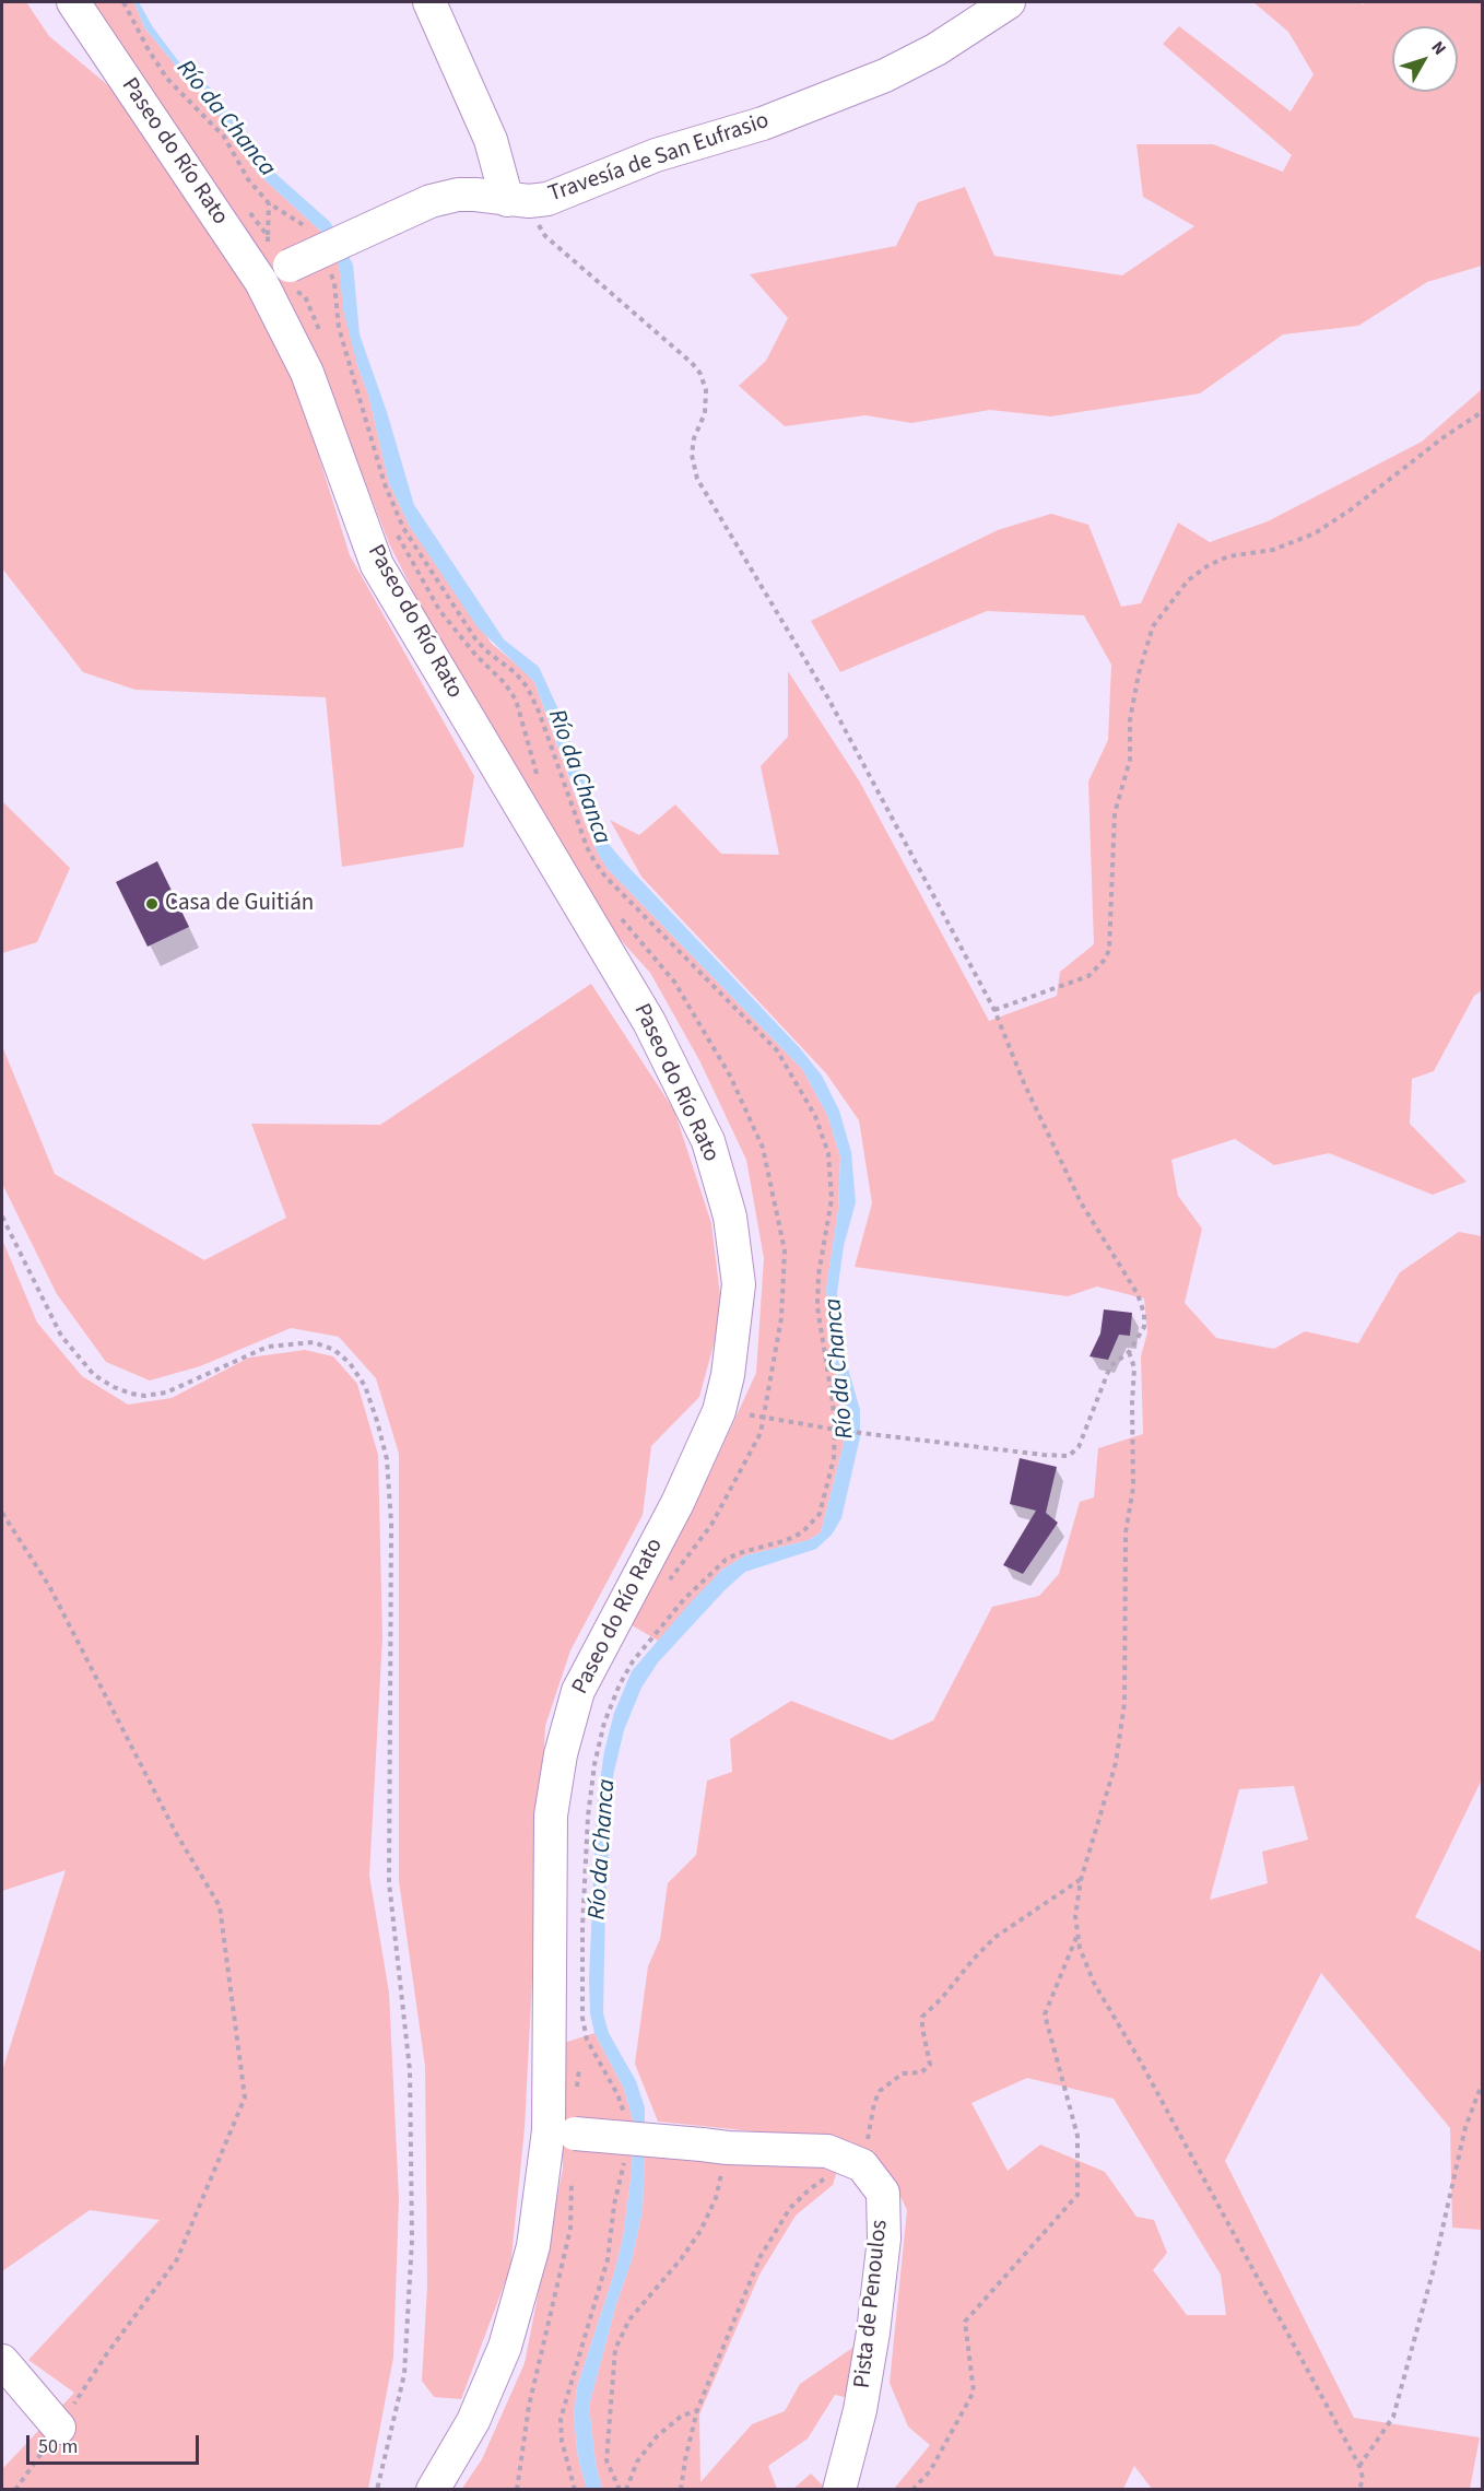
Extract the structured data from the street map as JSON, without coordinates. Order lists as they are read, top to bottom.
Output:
{
  "streets": {
    "street": ["Paseo do Río Rato", "Travesía de San Eufrasio", "Pista de Penoulos"]
  },
  "crossings": [
    ["Paseo do Río Rato", "Travesía de San Eufrasio"]
  ],
  "water": ["Río da Chanca"],
  "places": ["Casa de Guitián"],
  "scale_bar": "50 m",
  "north": "top right"
}
